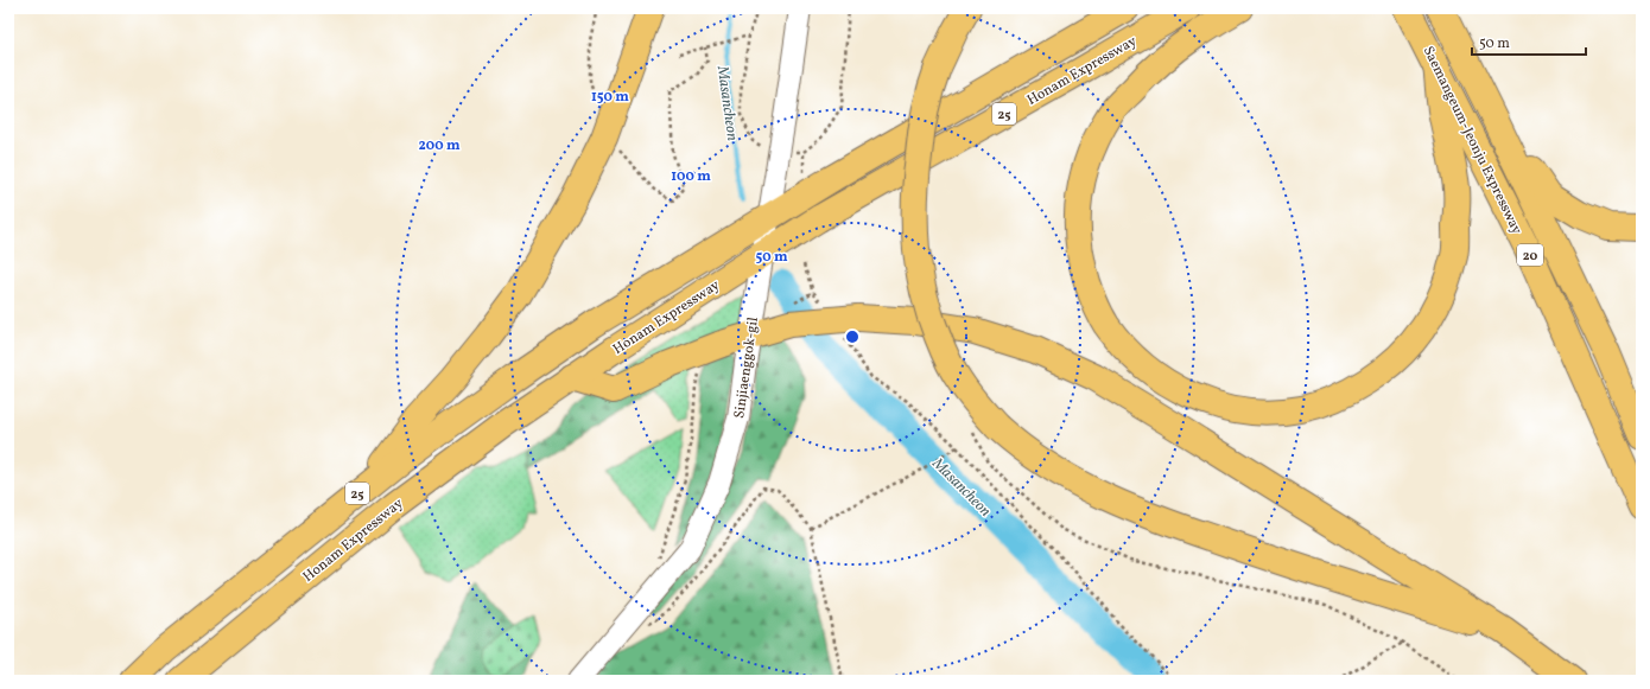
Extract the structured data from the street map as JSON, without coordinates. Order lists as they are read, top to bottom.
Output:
{
  "streets": {
    "highway": [
      "Honam Expressway",
      "25",
      "Saemangeum-Jeonju Expressway",
      "20"
    ],
    "street": ["Sinjiaenggok-gil"]
  },
  "water": ["Masancheon"],
  "scale_bar": "50 m",
  "rings": [
    "150 m",
    "200 m",
    "100 m",
    "50 m"
  ]
}
